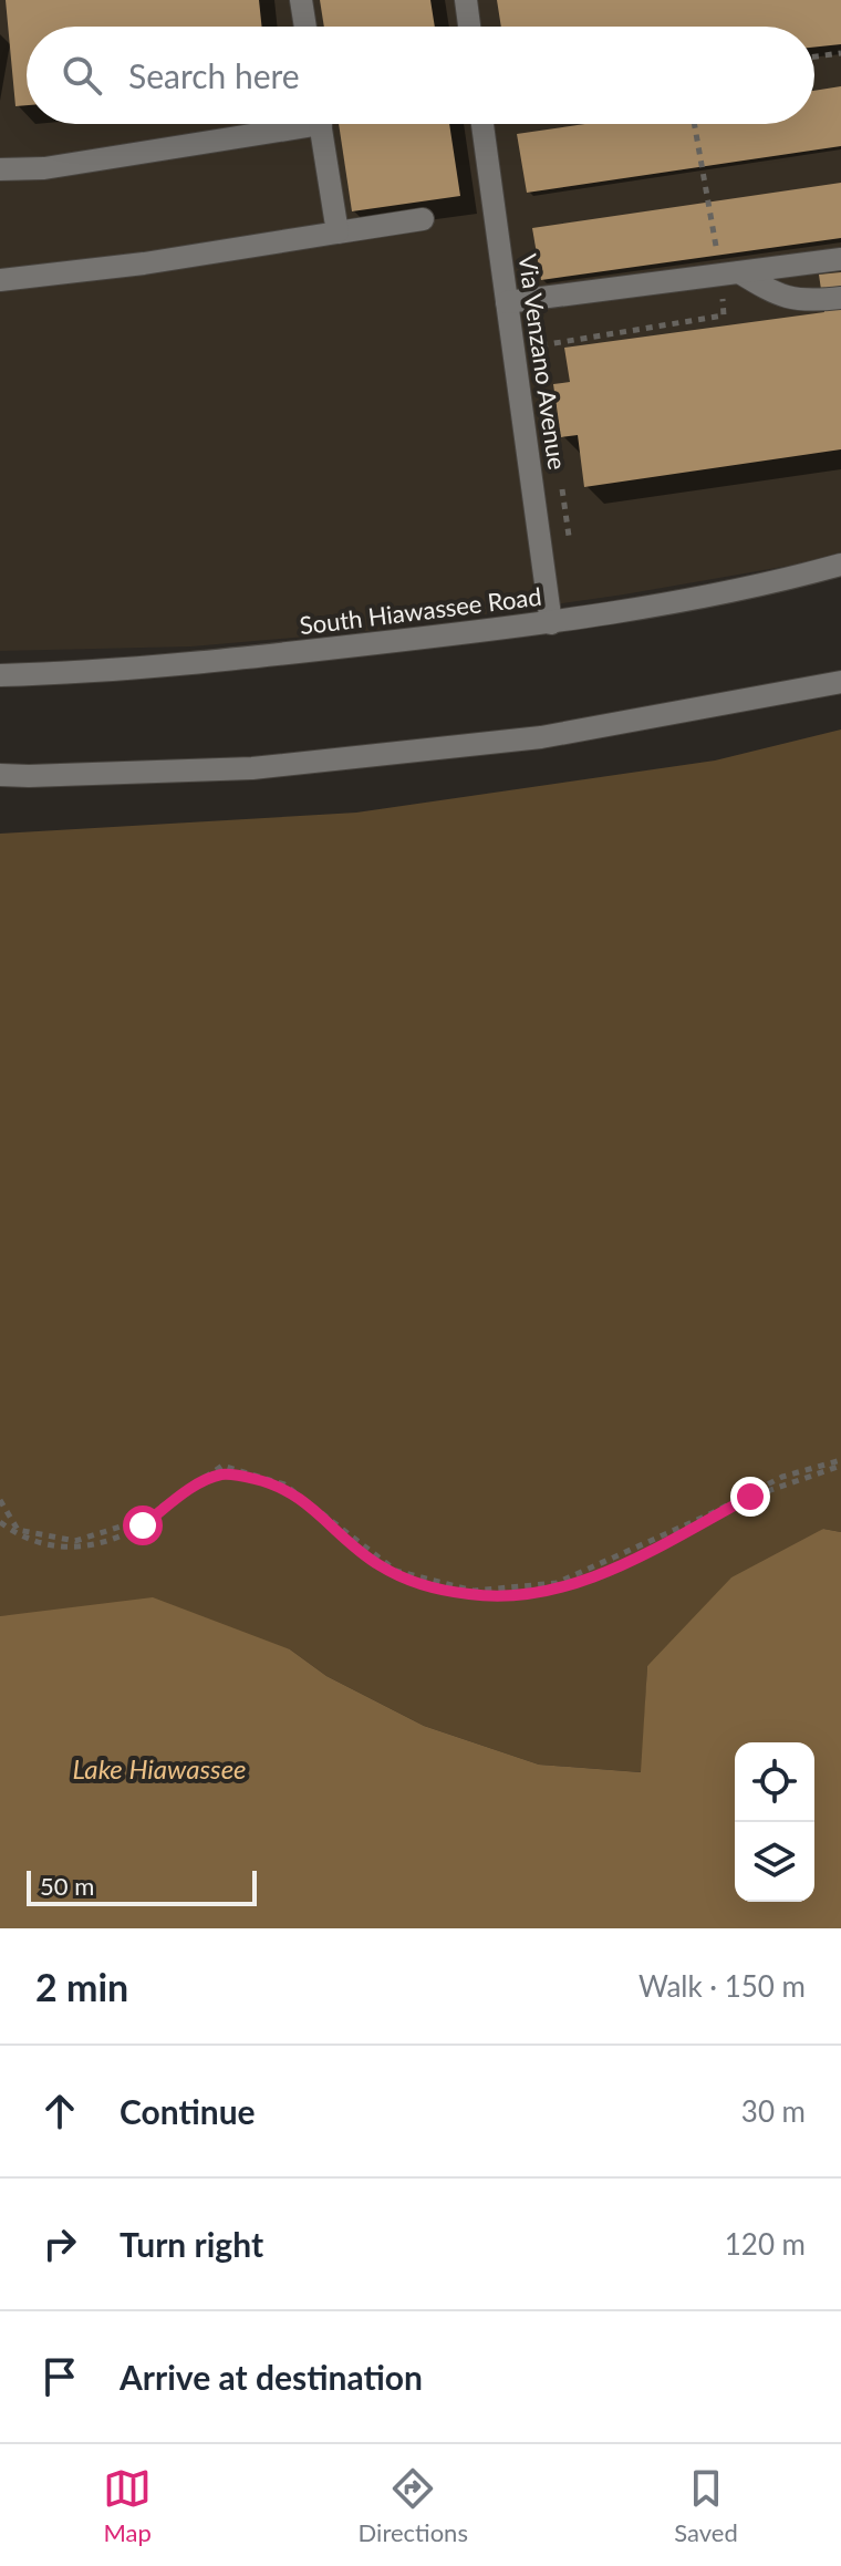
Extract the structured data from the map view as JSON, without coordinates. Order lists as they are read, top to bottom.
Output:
{
  "streets": {
    "street": ["Via Venzano Avenue", "South Hiawassee Road"]
  },
  "crossings": [
    ["Via Venzano Avenue", "South Hiawassee Road"]
  ],
  "water": ["Lake Hiawassee"],
  "scale_bar": "50 m",
  "page": {
    "search": "Search here",
    "scale": "50 m",
    "heading": ["2 min", "Walk · 150 m"],
    "list": [
      ["Continue", "30 m"],
      ["Turn right", "120 m"],
      "Arrive at destination"
    ],
    "nav": ["Map", "Directions", "Saved"]
  }
}
